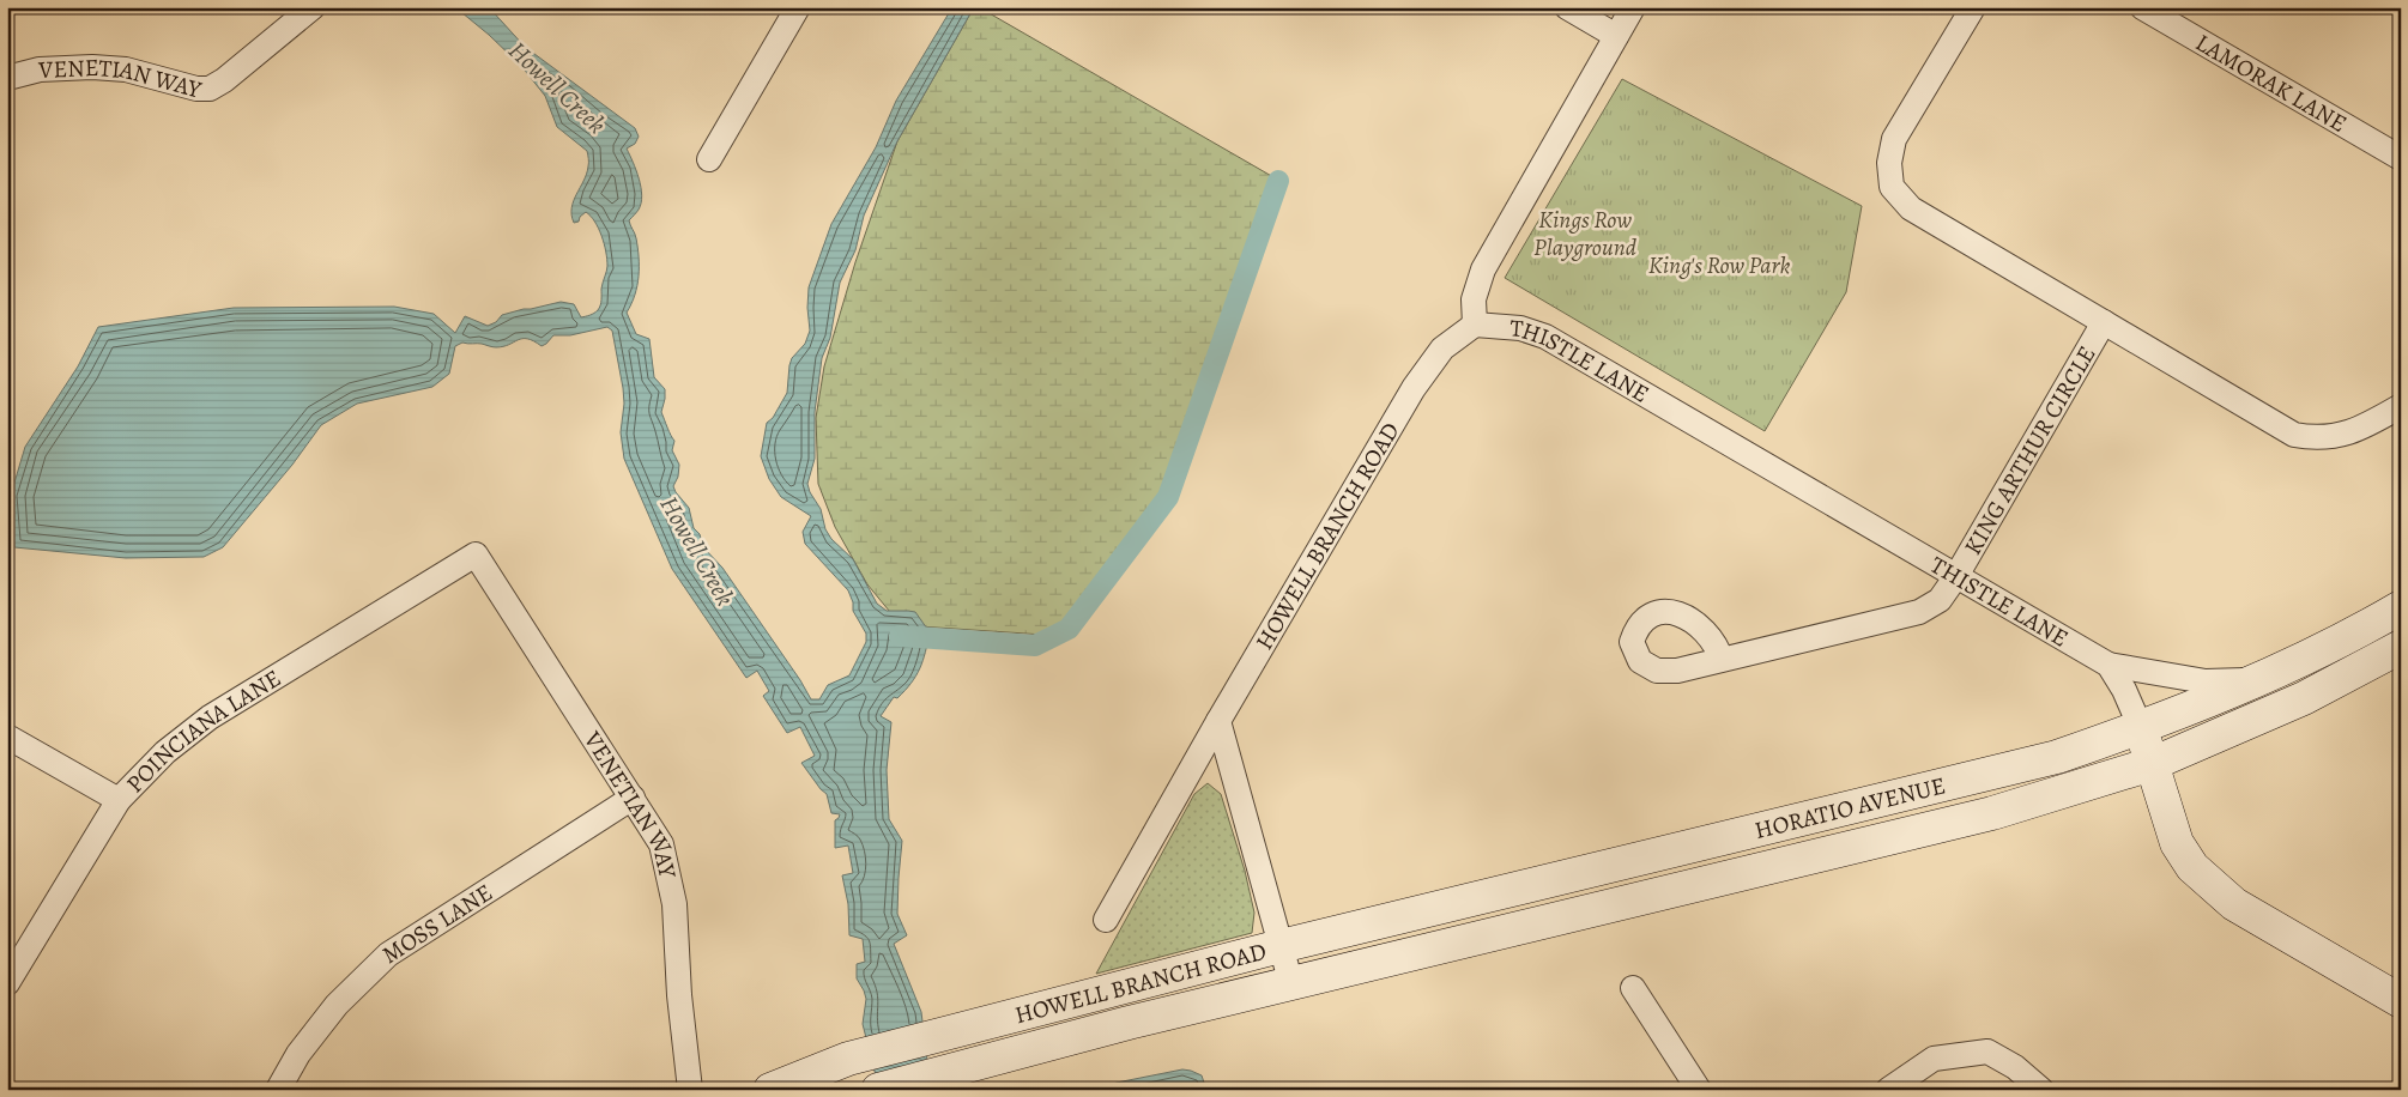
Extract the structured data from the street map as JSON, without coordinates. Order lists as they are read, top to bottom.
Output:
{
  "streets": {
    "main road": ["THISTLE LANE", "HOWELL BRANCH ROAD", "HORATIO AVENUE"],
    "street": [
      "VENETIAN WAY",
      "LAMORAK LANE",
      "KING ARTHUR CIRCLE",
      "POINCIANA LANE",
      "MOSS LANE"
    ]
  },
  "crossings": [
    ["VENETIAN WAY", "POINCIANA LANE"],
    ["VENETIAN WAY", "MOSS LANE"],
    ["THISTLE LANE", "KING ARTHUR CIRCLE"],
    ["THISTLE LANE", "HOWELL BRANCH ROAD"],
    ["THISTLE LANE", "HORATIO AVENUE"],
    ["HOWELL BRANCH ROAD", "HORATIO AVENUE"]
  ],
  "water": ["Howell Creek"],
  "parks": ["Kings Row Playground", "King's Row Park"]
}
